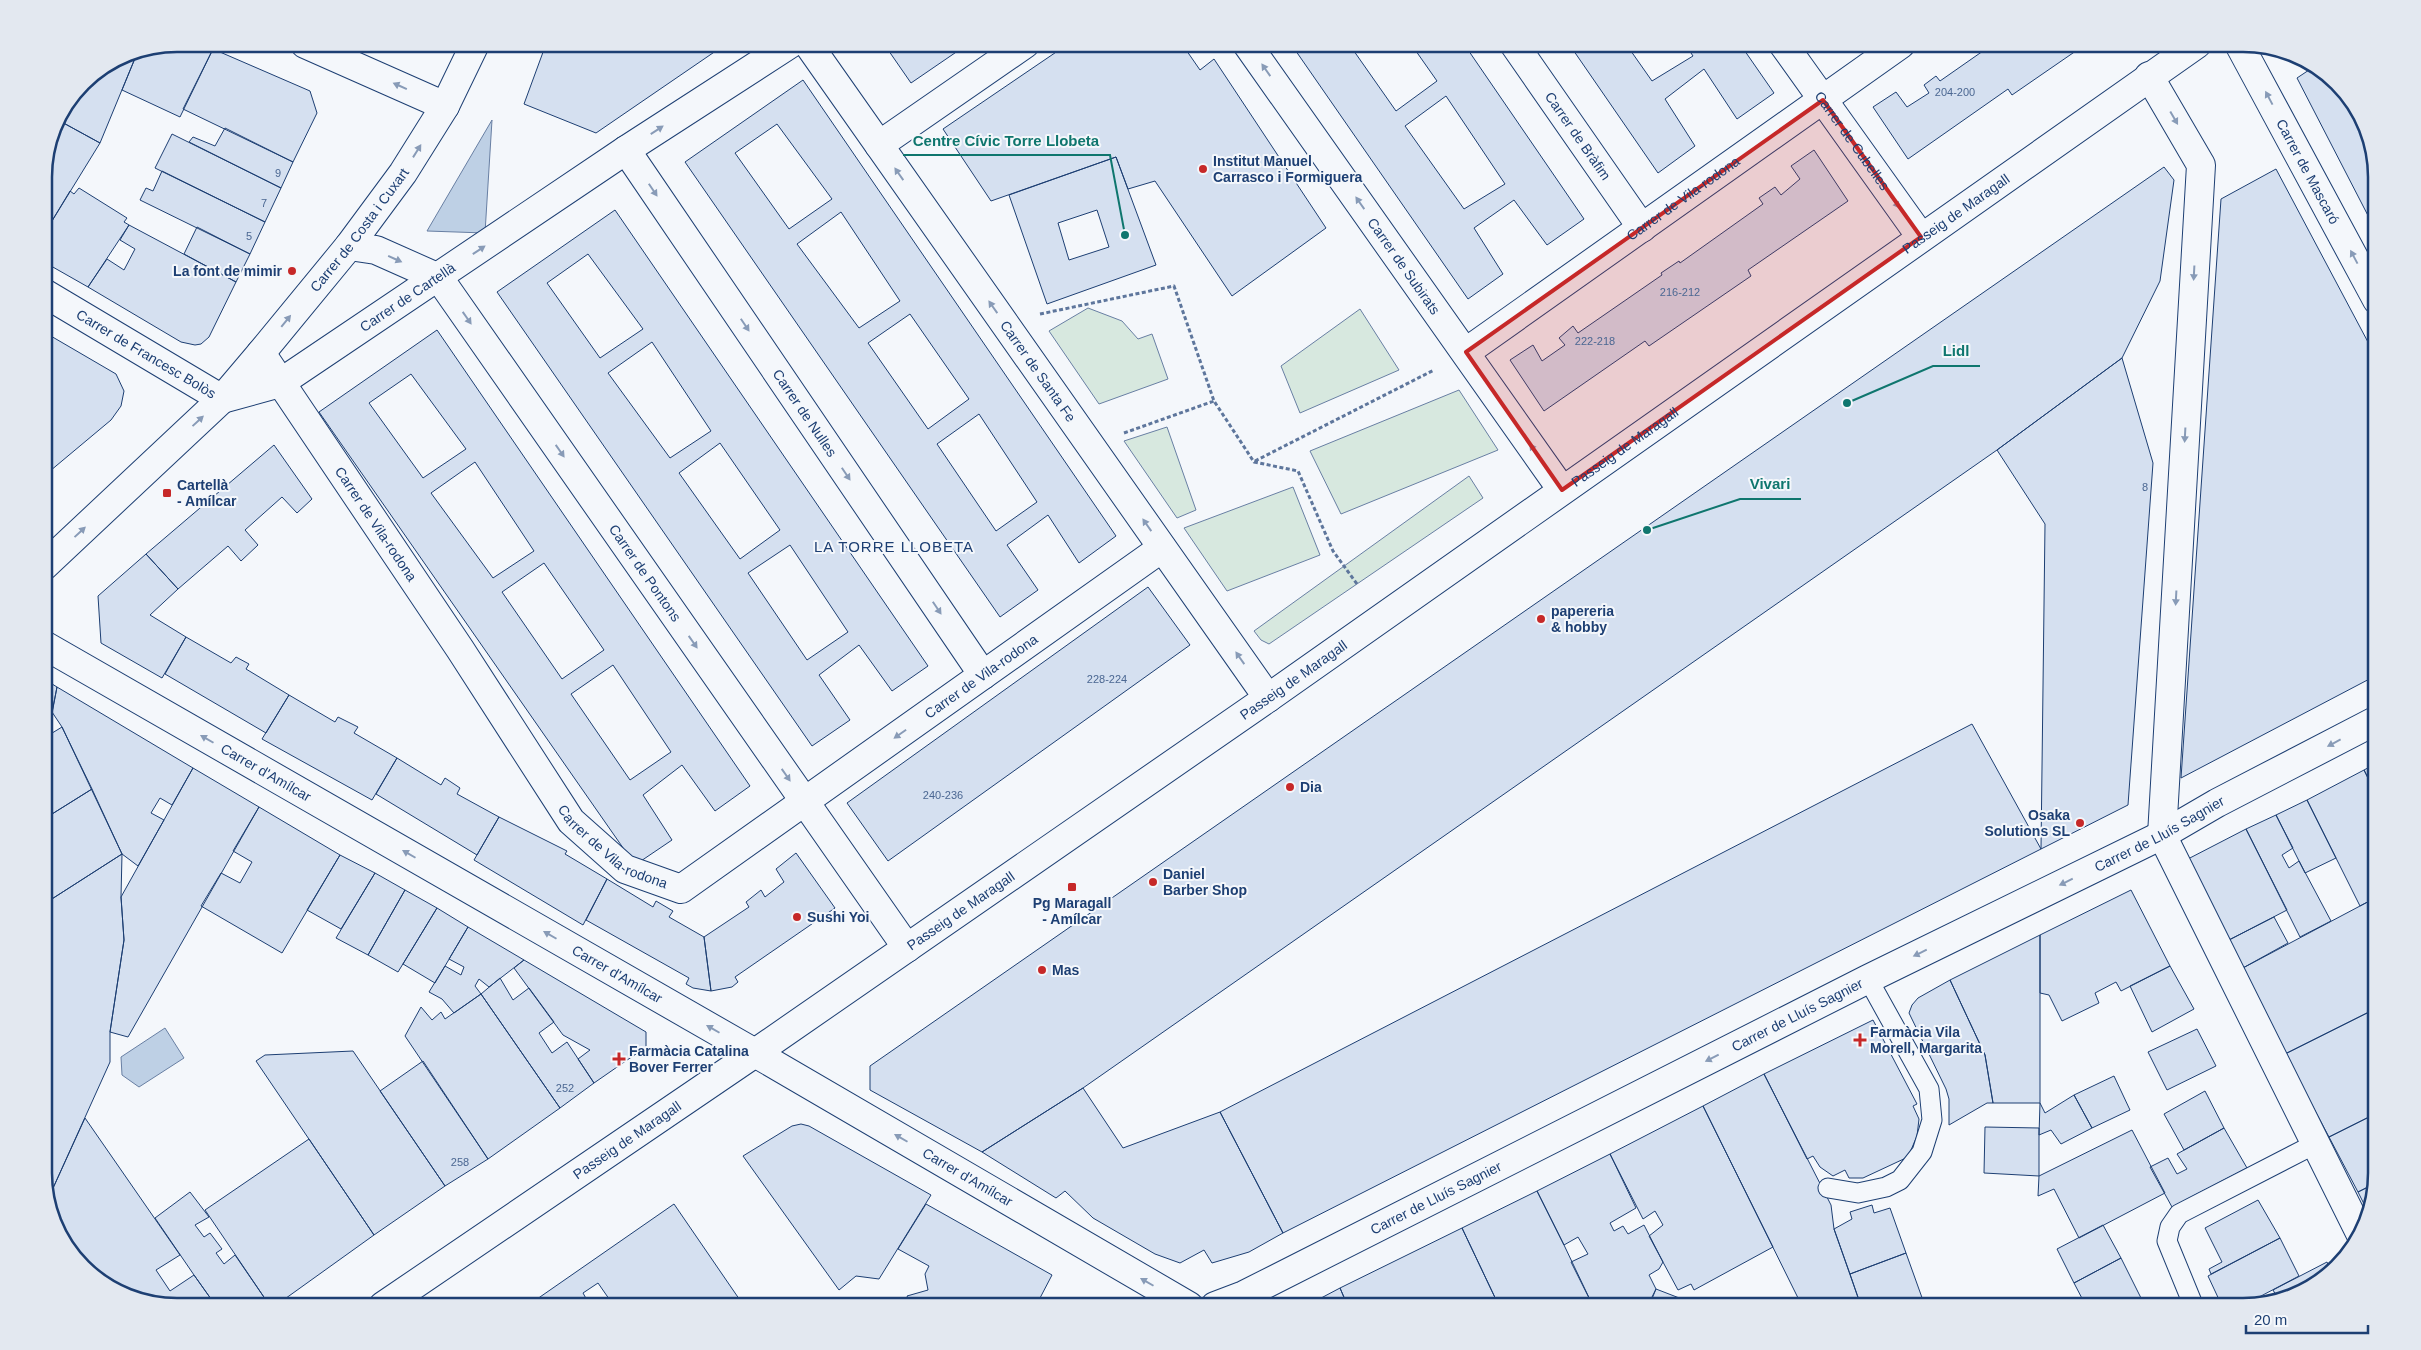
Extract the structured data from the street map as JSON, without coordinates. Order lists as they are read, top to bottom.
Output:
{
  "streets": {
    "street": [
      "Carrer de Bràfim",
      "Carrer de Cubelles",
      "Carrer de Mascaró",
      "Carrer de Vila-rodona",
      "Passeig de Maragall",
      "Carrer de Costa i Cuxart",
      "Carrer de Subirats",
      "Carrer de Cartellà",
      "Carrer de Francesc Bolòs",
      "Carrer de Santa Fe",
      "Carrer de Nulles",
      "Carrer de Pontons",
      "Carrer d'Amílcar",
      "Carrer de Lluís Sagnier"
    ]
  },
  "crossings": [
    ["Carrer de Bràfim", "Carrer de Vila-rodona"],
    ["Carrer de Cubelles", "Carrer de Vila-rodona"],
    ["Carrer de Cubelles", "Passeig de Maragall"],
    ["Carrer de Vila-rodona", "Carrer de Costa i Cuxart"],
    ["Carrer de Vila-rodona", "Carrer de Subirats"],
    ["Carrer de Vila-rodona", "Carrer de Cartellà"],
    ["Carrer de Vila-rodona", "Carrer de Santa Fe"],
    ["Carrer de Vila-rodona", "Carrer de Nulles"],
    ["Carrer de Vila-rodona", "Carrer de Pontons"],
    ["Passeig de Maragall", "Carrer de Subirats"],
    ["Passeig de Maragall", "Carrer de Santa Fe"],
    ["Passeig de Maragall", "Carrer de Pontons"],
    ["Passeig de Maragall", "Carrer d'Amílcar"],
    ["Carrer de Costa i Cuxart", "Carrer de Cartellà"],
    ["Carrer de Costa i Cuxart", "Carrer de Francesc Bolòs"],
    ["Carrer de Cartellà", "Carrer de Francesc Bolòs"],
    ["Carrer de Cartellà", "Carrer de Nulles"],
    ["Carrer de Cartellà", "Carrer de Pontons"]
  ],
  "one_way": [
    "Carrer de Cubelles",
    "Carrer de Mascaró",
    "Carrer de Costa i Cuxart",
    "Carrer de Subirats",
    "Carrer de Cartellà",
    "Carrer de Santa Fe",
    "Carrer de Nulles",
    "Carrer de Pontons",
    "Carrer d'Amílcar",
    "Carrer de Lluís Sagnier"
  ],
  "districts": ["LA TORRE LLOBETA"],
  "places": {
    "other": [
      "Institut Manuel Carrasco i Formiguera",
      "Centre Cívic Torre Llobeta",
      "La font de mimir",
      "Lidl",
      "Vivari",
      "papereria & hobby",
      "Dia",
      "Osaka Solutions SL",
      "Daniel Barber Shop",
      "Sushi Yoi",
      "Mas"
    ],
    "transit": ["Cartellà - Amílcar", "Pg Maragall - Amílcar"],
    "health": ["Farmàcia Vila Morell, Margarita", "Farmàcia Catalina Bover Ferrer"]
  },
  "house_numbers": [
    "204-200",
    "9",
    "7",
    "5",
    "216-212",
    "222-218",
    "8",
    "228-224",
    "240-236",
    "252",
    "258"
  ],
  "scale_bar": "20 m"
}
